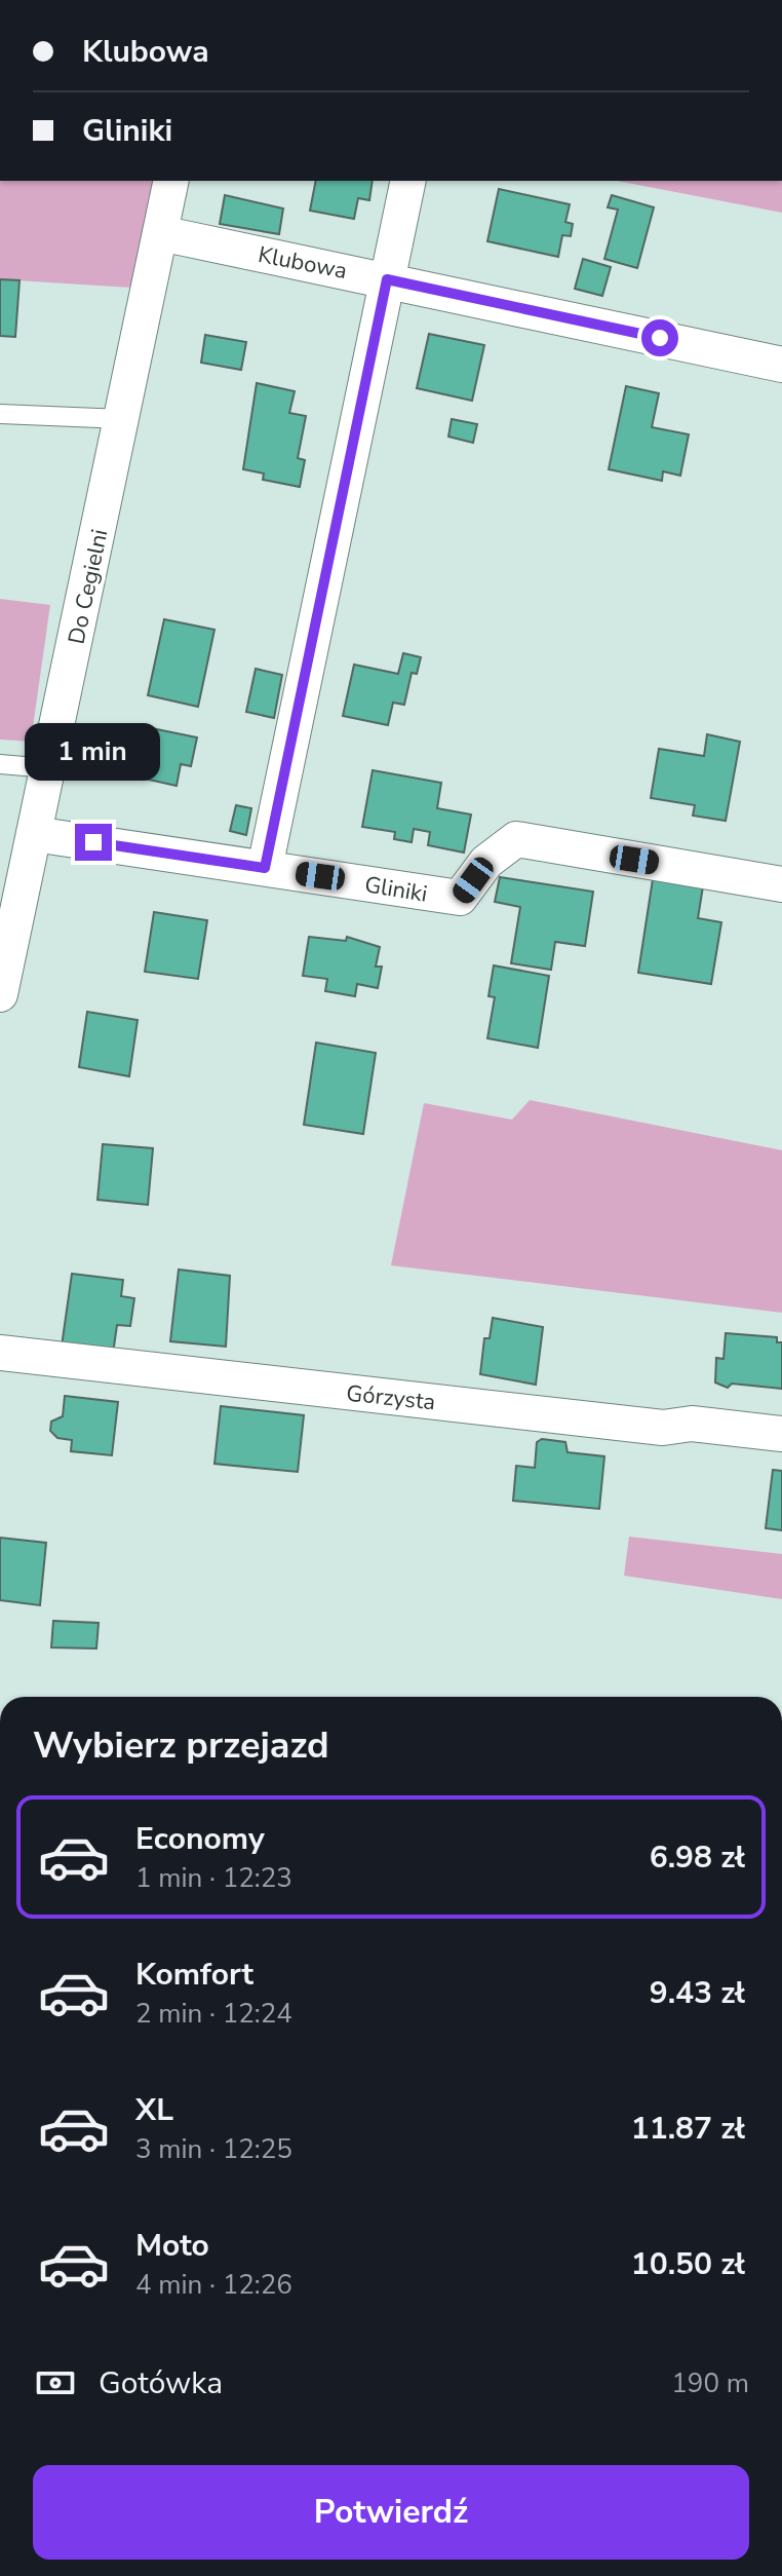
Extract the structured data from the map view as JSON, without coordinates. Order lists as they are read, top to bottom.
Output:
{
  "streets": {
    "street": [
      "Klubowa",
      "Do Cegielni",
      "Gliniki",
      "Górzysta"
    ]
  },
  "crossings": [
    ["Klubowa", "Do Cegielni"],
    ["Do Cegielni", "Gliniki"]
  ],
  "page": {
    "banner": ["Klubowa", "Gliniki"],
    "bubble": "1 min",
    "heading": "Wybierz przejazd",
    "list": [
      {
        "name": "Economy",
        "note": "1 min · 12:23",
        "value": "6.98 zł"
      },
      {
        "name": "Komfort",
        "note": "2 min · 12:24",
        "value": "9.43 zł"
      },
      {
        "name": "XL",
        "note": "3 min · 12:25",
        "value": "11.87 zł"
      },
      {
        "name": "Moto",
        "note": "4 min · 12:26",
        "value": "10.50 zł"
      }
    ],
    "pay": ["Gotówka", "190 m"],
    "buttons": "Potwierdź"
  }
}
